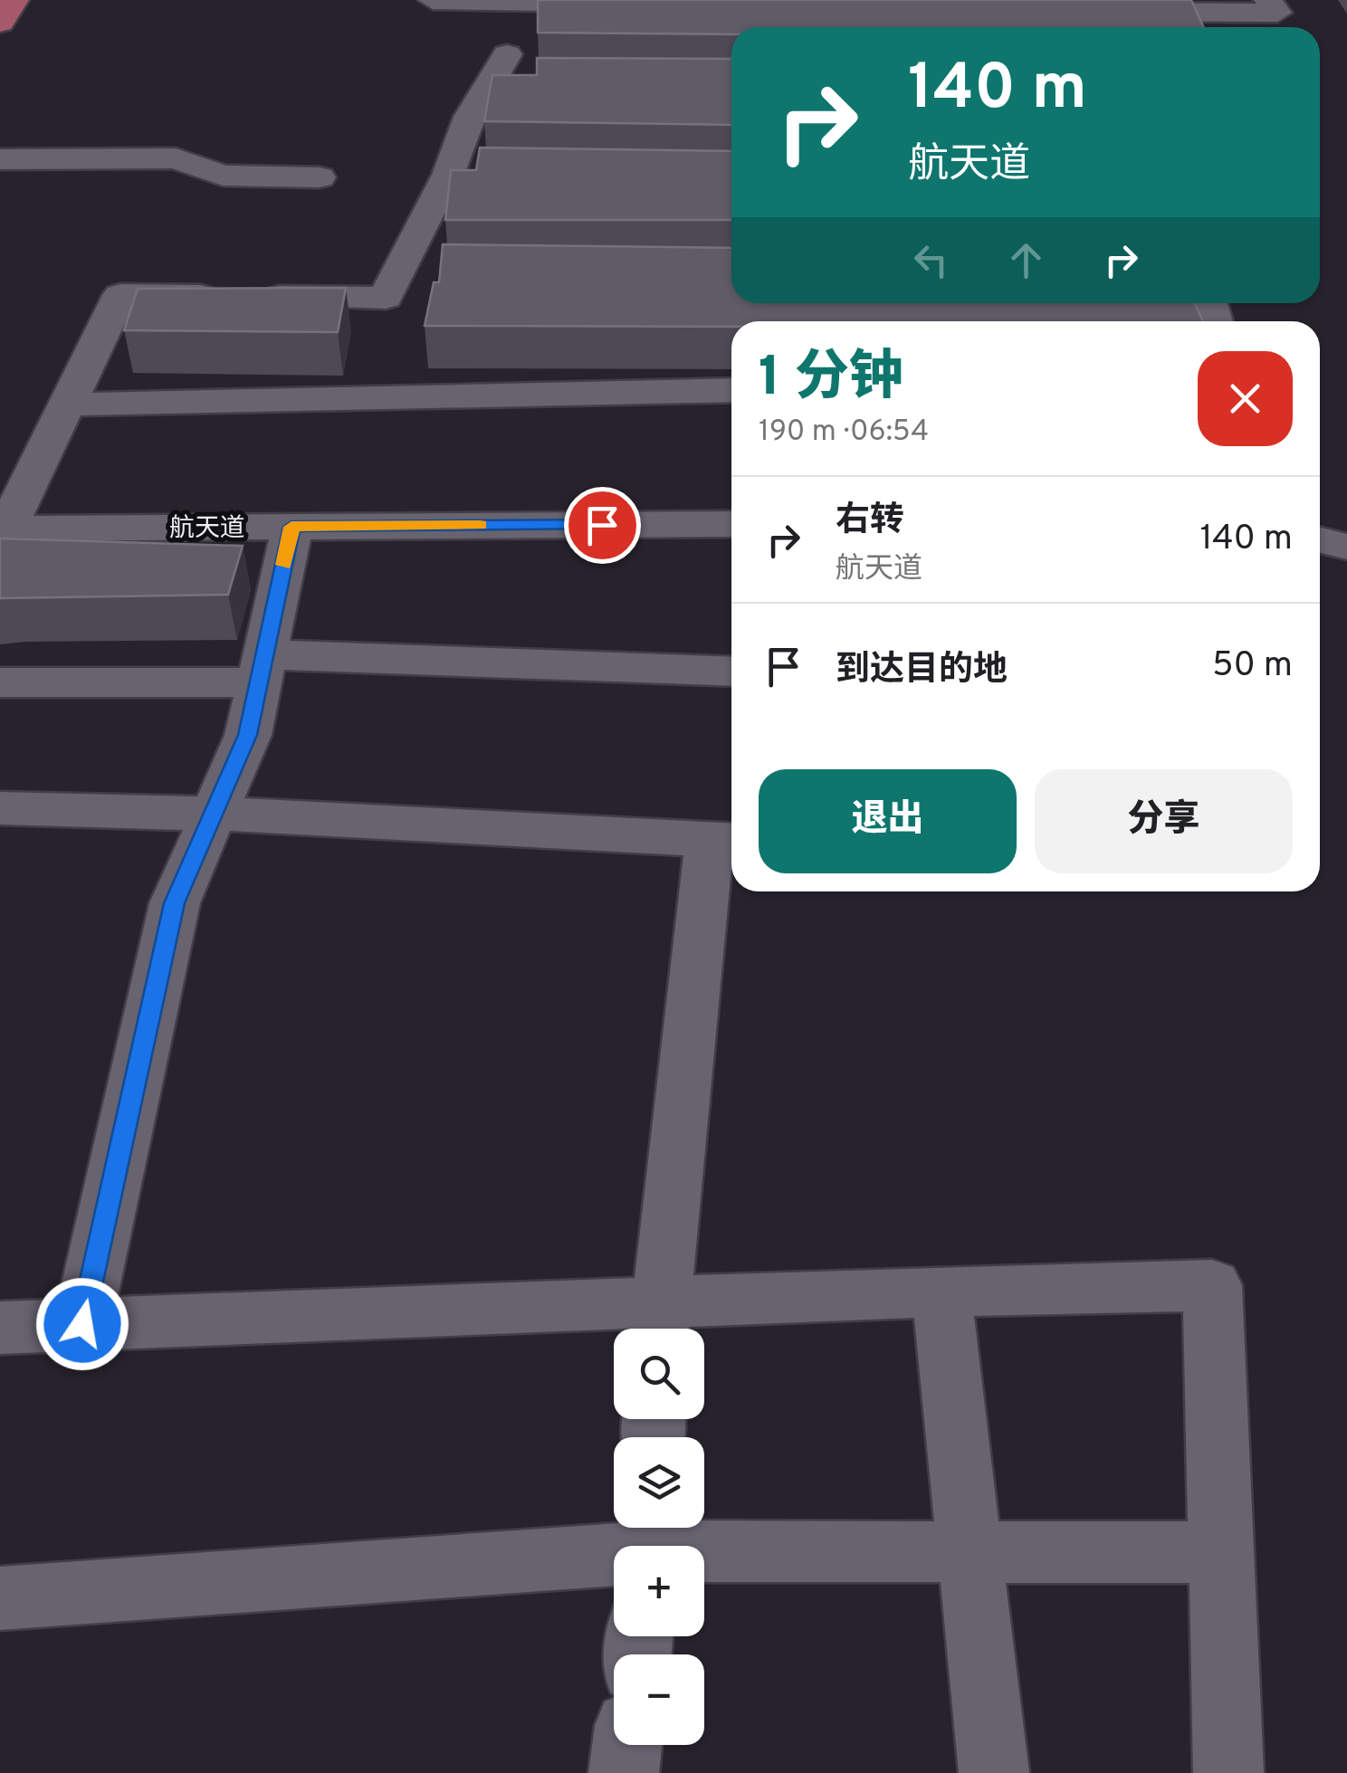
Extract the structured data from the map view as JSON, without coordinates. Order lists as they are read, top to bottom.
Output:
{
  "streets": {
    "street": ["航天道"]
  },
  "page": {
    "turn": ["140 m", "航天道"],
    "heading": ["1 分钟", "190 m · 06:54"],
    "list": [
      {
        "name": "右转",
        "note": "航天道",
        "value": "140 m"
      },
      {
        "name": "到达目的地",
        "value": "50 m"
      }
    ],
    "buttons": ["退出", "分享"],
    "map_buttons": ["+", "−"]
  }
}
